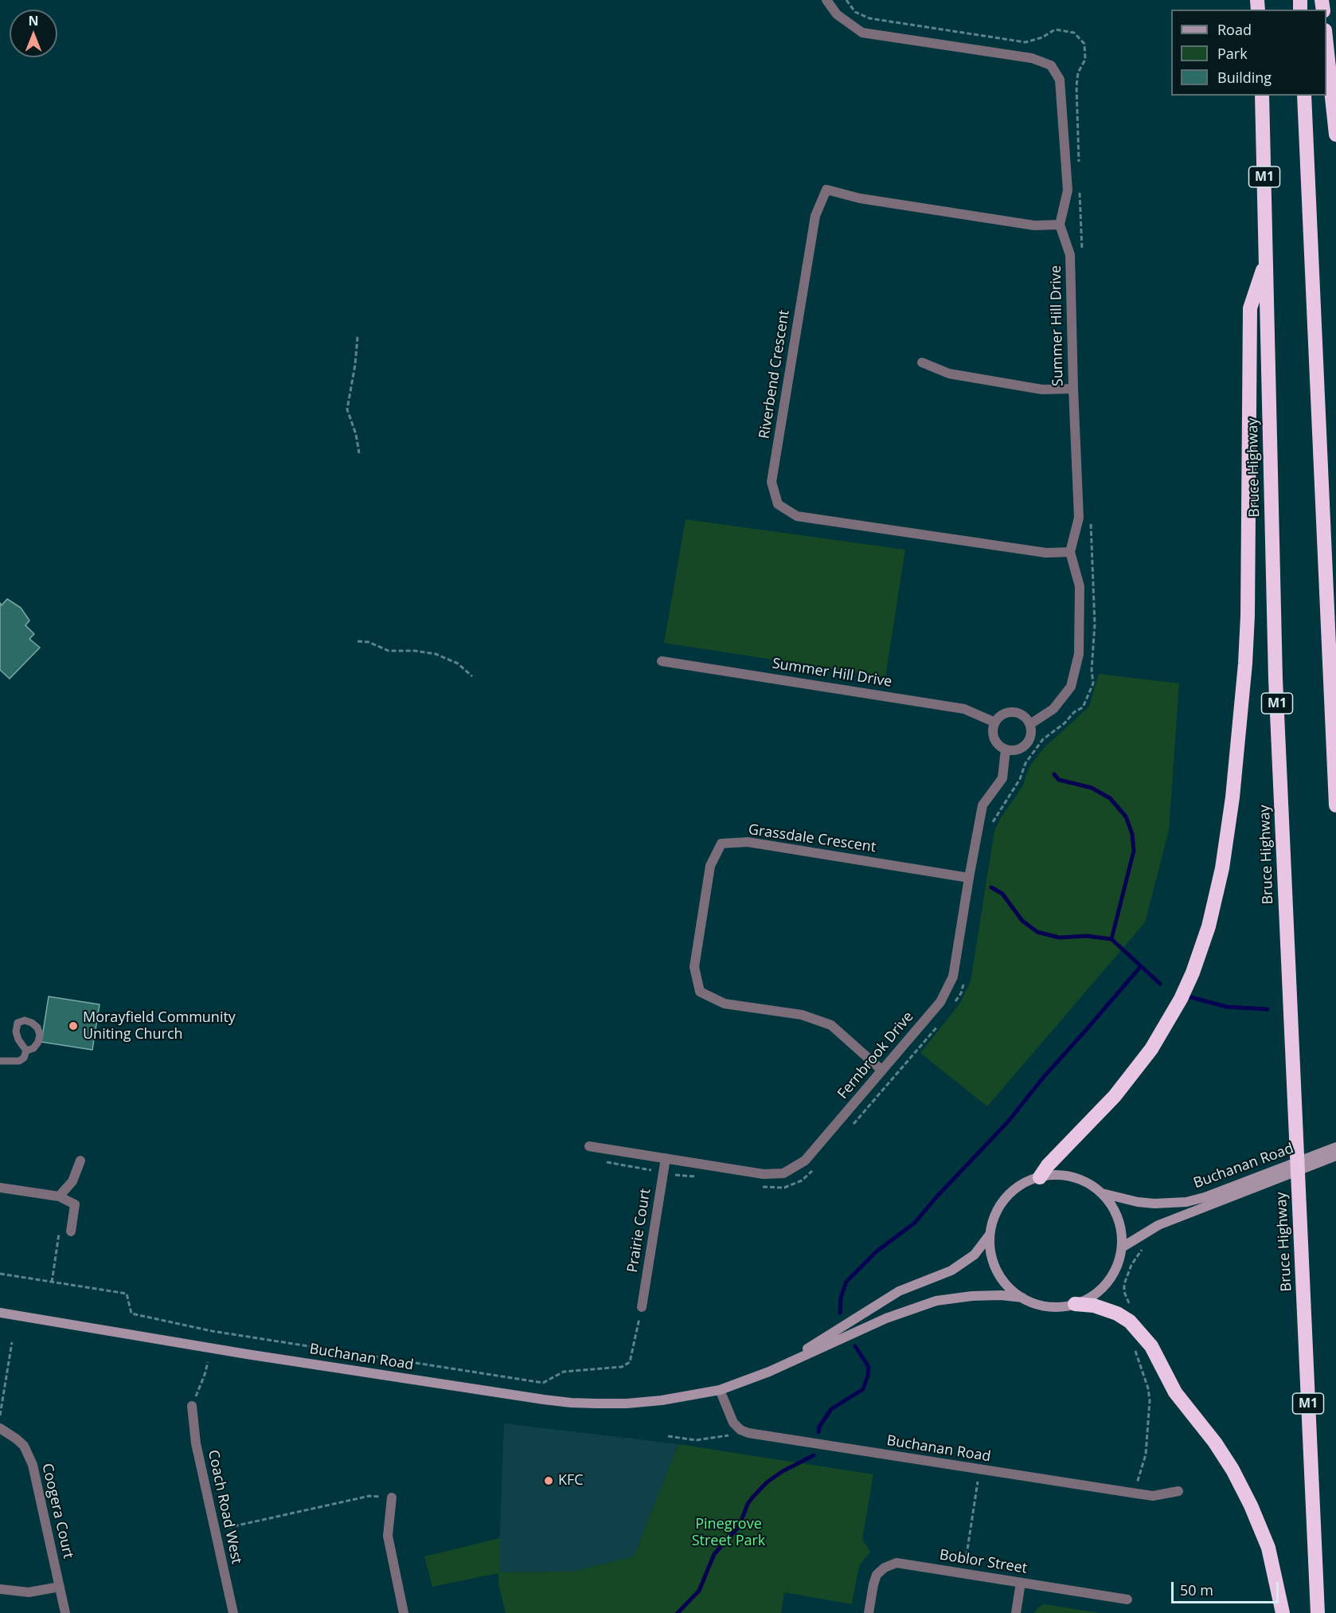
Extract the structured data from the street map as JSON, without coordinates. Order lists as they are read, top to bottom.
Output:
{
  "streets": {
    "highway": ["M1", "Bruce Highway"],
    "main road": ["Buchanan Road"],
    "street": [
      "Summer Hill Drive",
      "Riverbend Crescent",
      "Grassdale Crescent",
      "Fernbrook Drive",
      "Prairie Court",
      "Coach Road West",
      "Coogera Court",
      "Boblor Street"
    ]
  },
  "crossings": [
    ["Summer Hill Drive", "Riverbend Crescent"],
    ["Summer Hill Drive", "Fernbrook Drive"],
    ["Grassdale Crescent", "Fernbrook Drive"],
    ["Fernbrook Drive", "Prairie Court"]
  ],
  "parks": ["Pinegrove Street Park"],
  "places": ["Morayfield Community Uniting Church", "KFC"],
  "legend": ["Road", "Park", "Building"],
  "scale_bar": "50 m",
  "north": "top"
}
